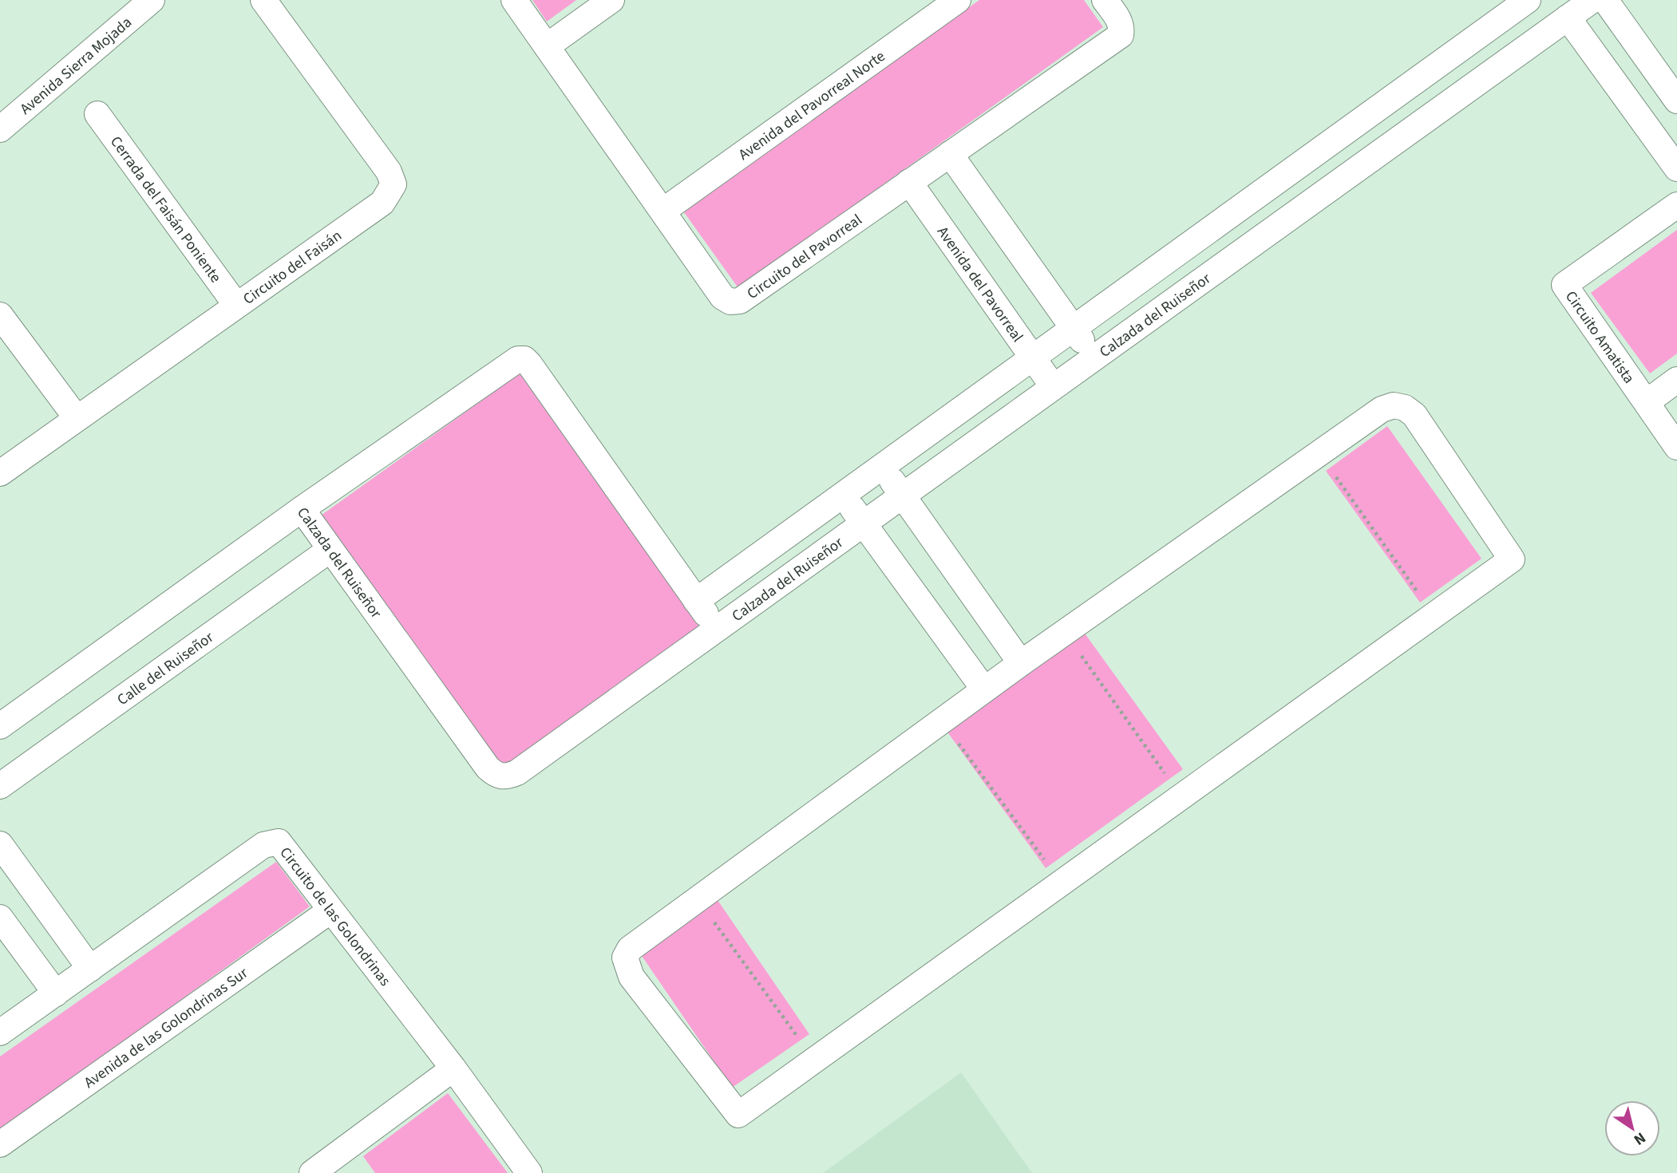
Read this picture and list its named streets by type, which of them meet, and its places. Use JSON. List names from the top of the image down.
{
  "streets": {
    "street": [
      "Avenida Sierra Mojada",
      "Avenida del Pavorreal Norte",
      "Cerrada del Faisán Poniente",
      "Circuito del Pavorreal",
      "Circuito del Faisán",
      "Avenida del Pavorreal",
      "Calzada del Ruiseñor",
      "Circuito Amatista",
      "Calle del Ruiseñor",
      "Circuito de las Golondrinas",
      "Avenida de las Golondrinas Sur"
    ]
  },
  "crossings": [
    ["Avenida del Pavorreal Norte", "Circuito del Pavorreal"],
    ["Cerrada del Faisán Poniente", "Circuito del Faisán"],
    ["Circuito del Pavorreal", "Avenida del Pavorreal"],
    ["Avenida del Pavorreal", "Calzada del Ruiseñor"],
    ["Calzada del Ruiseñor", "Calle del Ruiseñor"],
    ["Circuito de las Golondrinas", "Avenida de las Golondrinas Sur"]
  ],
  "north": "bottom right"
}
